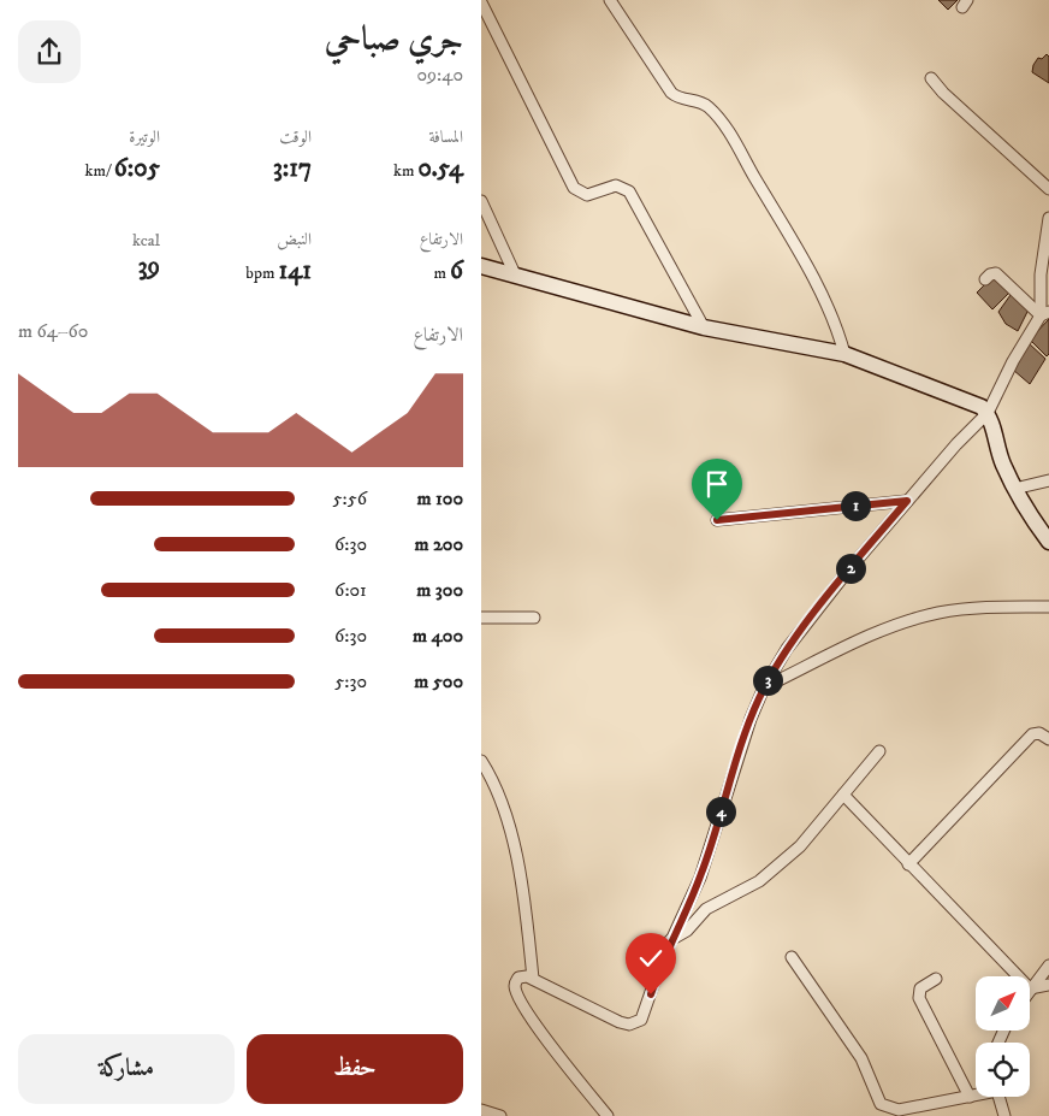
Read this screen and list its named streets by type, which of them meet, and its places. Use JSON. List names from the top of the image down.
{
  "north": "top right",
  "page": {
    "heading": ["جري صباحي", "09:40"],
    "stats": [
      ["المسافة", "0.54 km"],
      ["الوقت", "3:17"],
      ["الوتيرة", "6:05 /km"],
      ["الارتفاع", "6 m"],
      ["النبض", "141 bpm"],
      ["kcal", "39"]
    ],
    "chart": ["الارتفاع", "60–64 m"],
    "list": [
      {
        "name": "100 m",
        "note": "5:56"
      },
      {
        "name": "200 m",
        "note": "6:30"
      },
      {
        "name": "300 m",
        "note": "6:01"
      },
      {
        "name": "400 m",
        "note": "6:30"
      },
      {
        "name": "500 m",
        "note": "5:30"
      }
    ],
    "pins": [
      "1",
      "2",
      "3",
      "4"
    ],
    "buttons": ["حفظ", "مشاركة"]
  }
}
